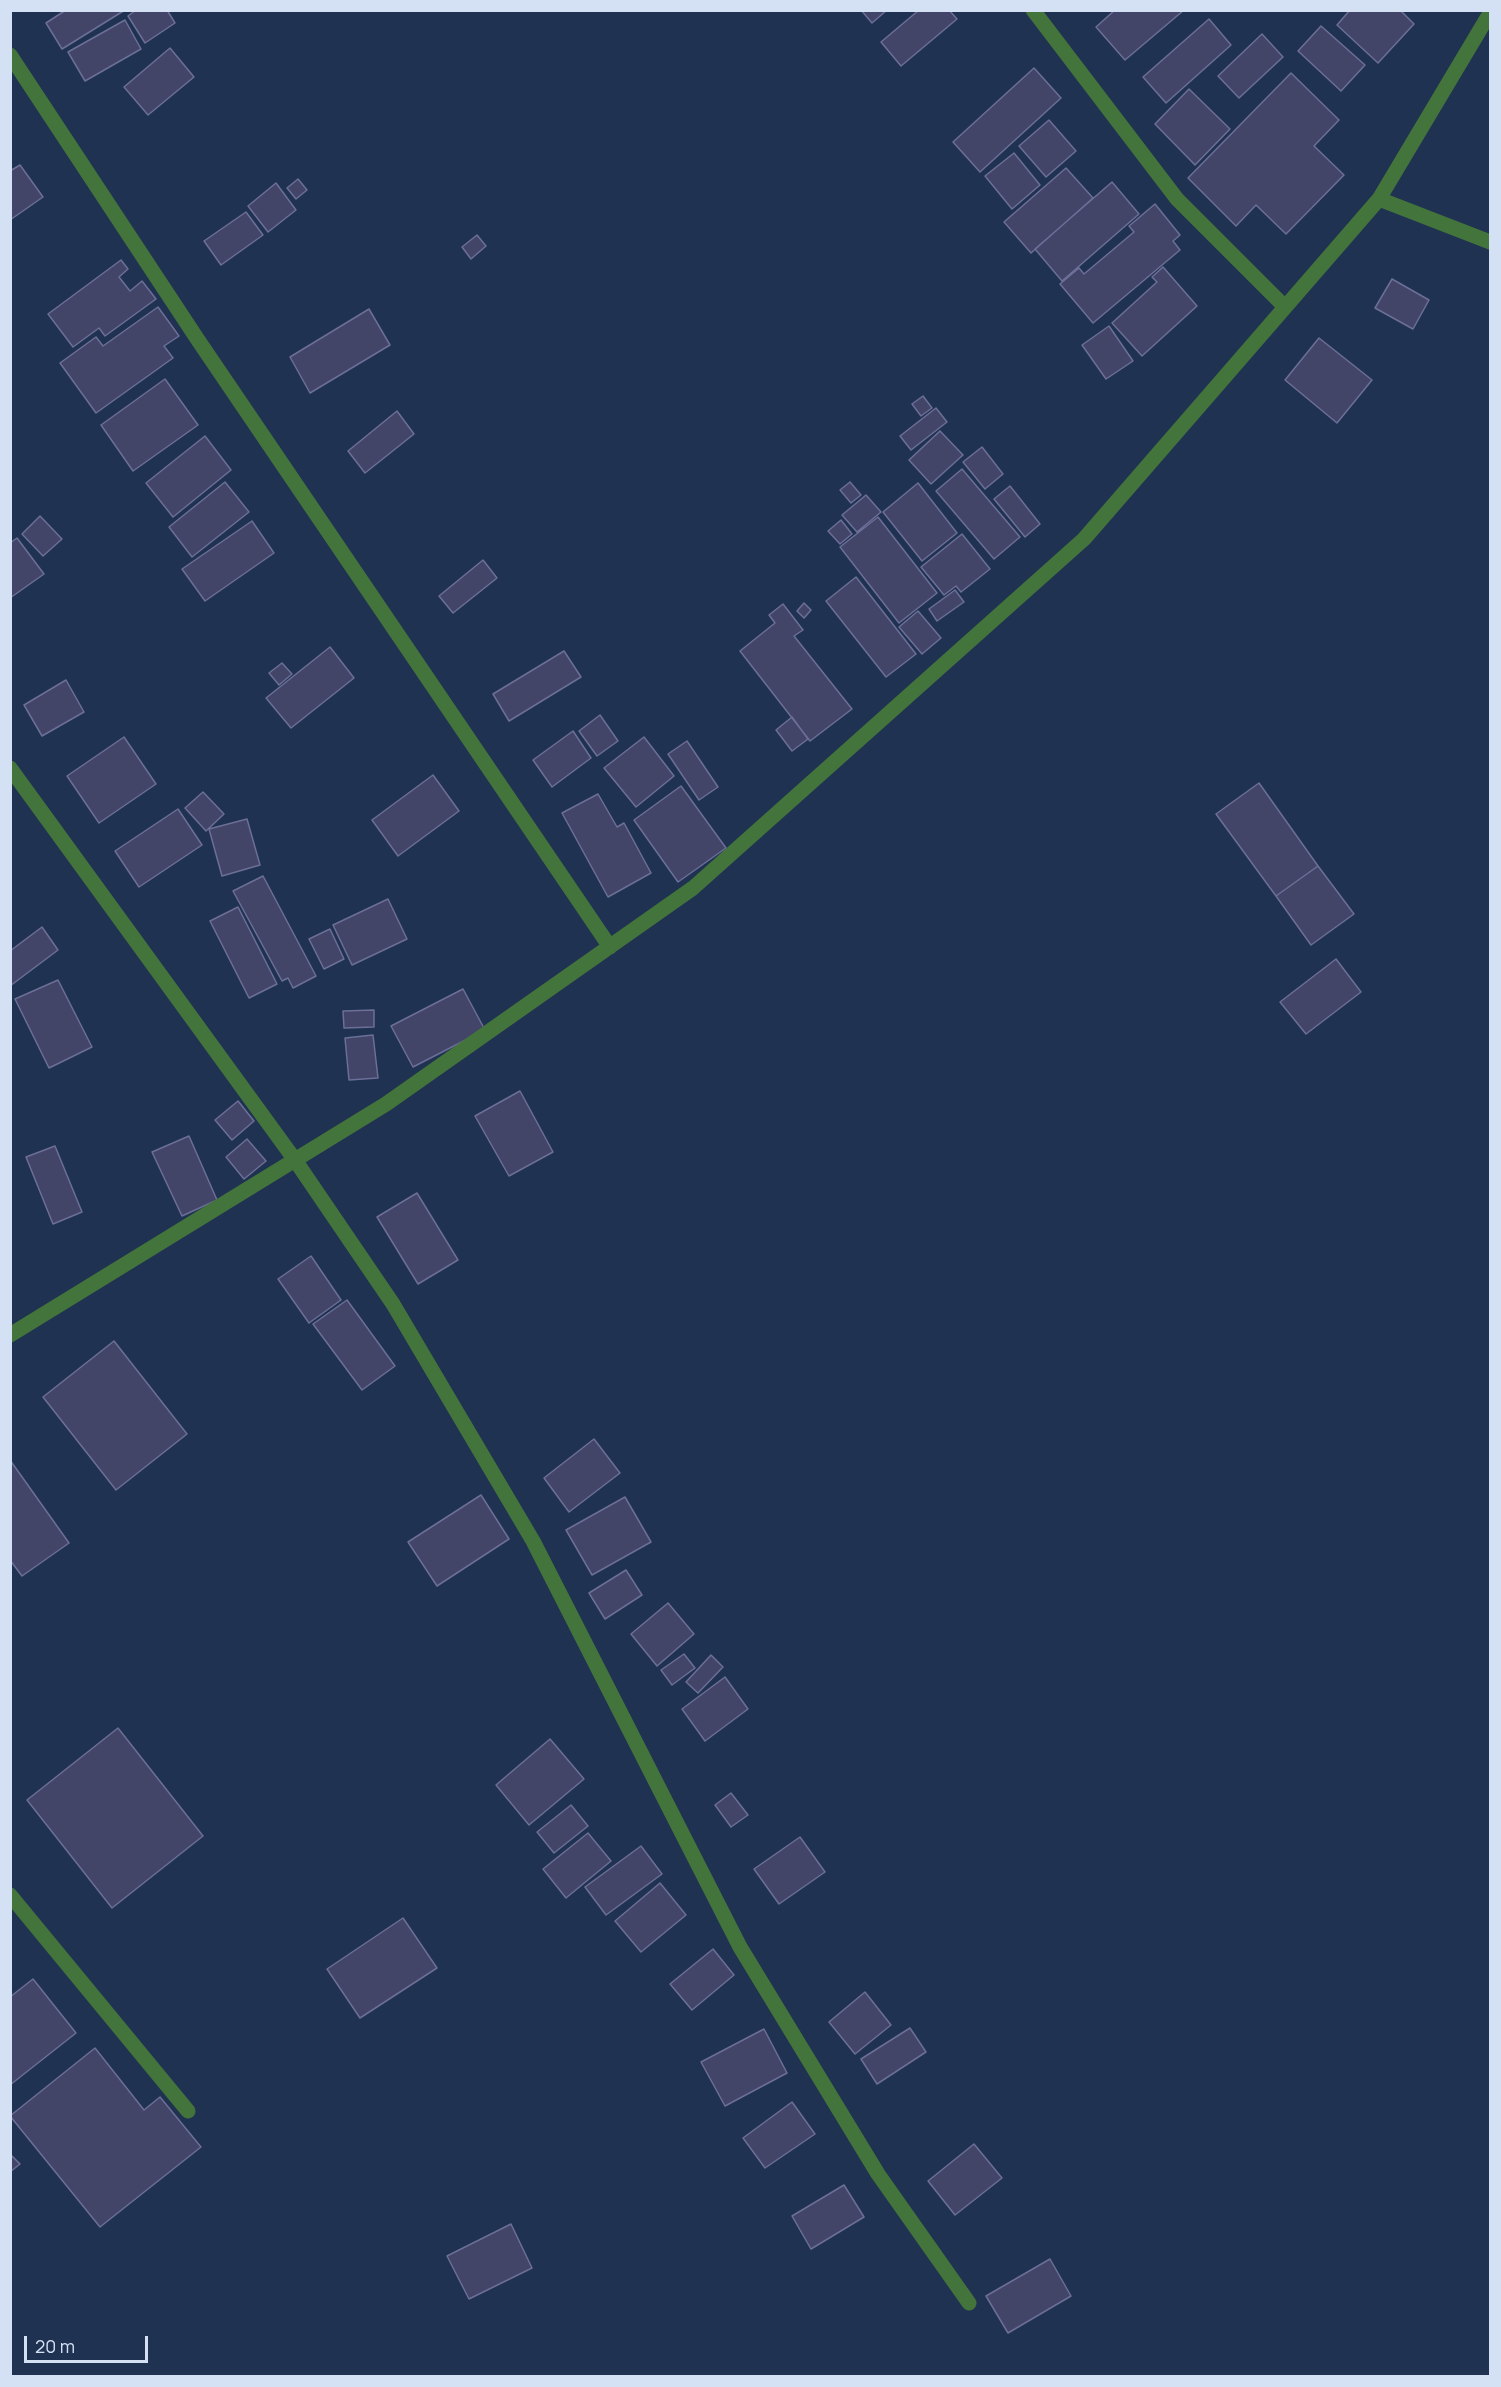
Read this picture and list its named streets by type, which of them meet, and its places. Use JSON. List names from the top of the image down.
{
  "scale_bar": "20 m"
}
